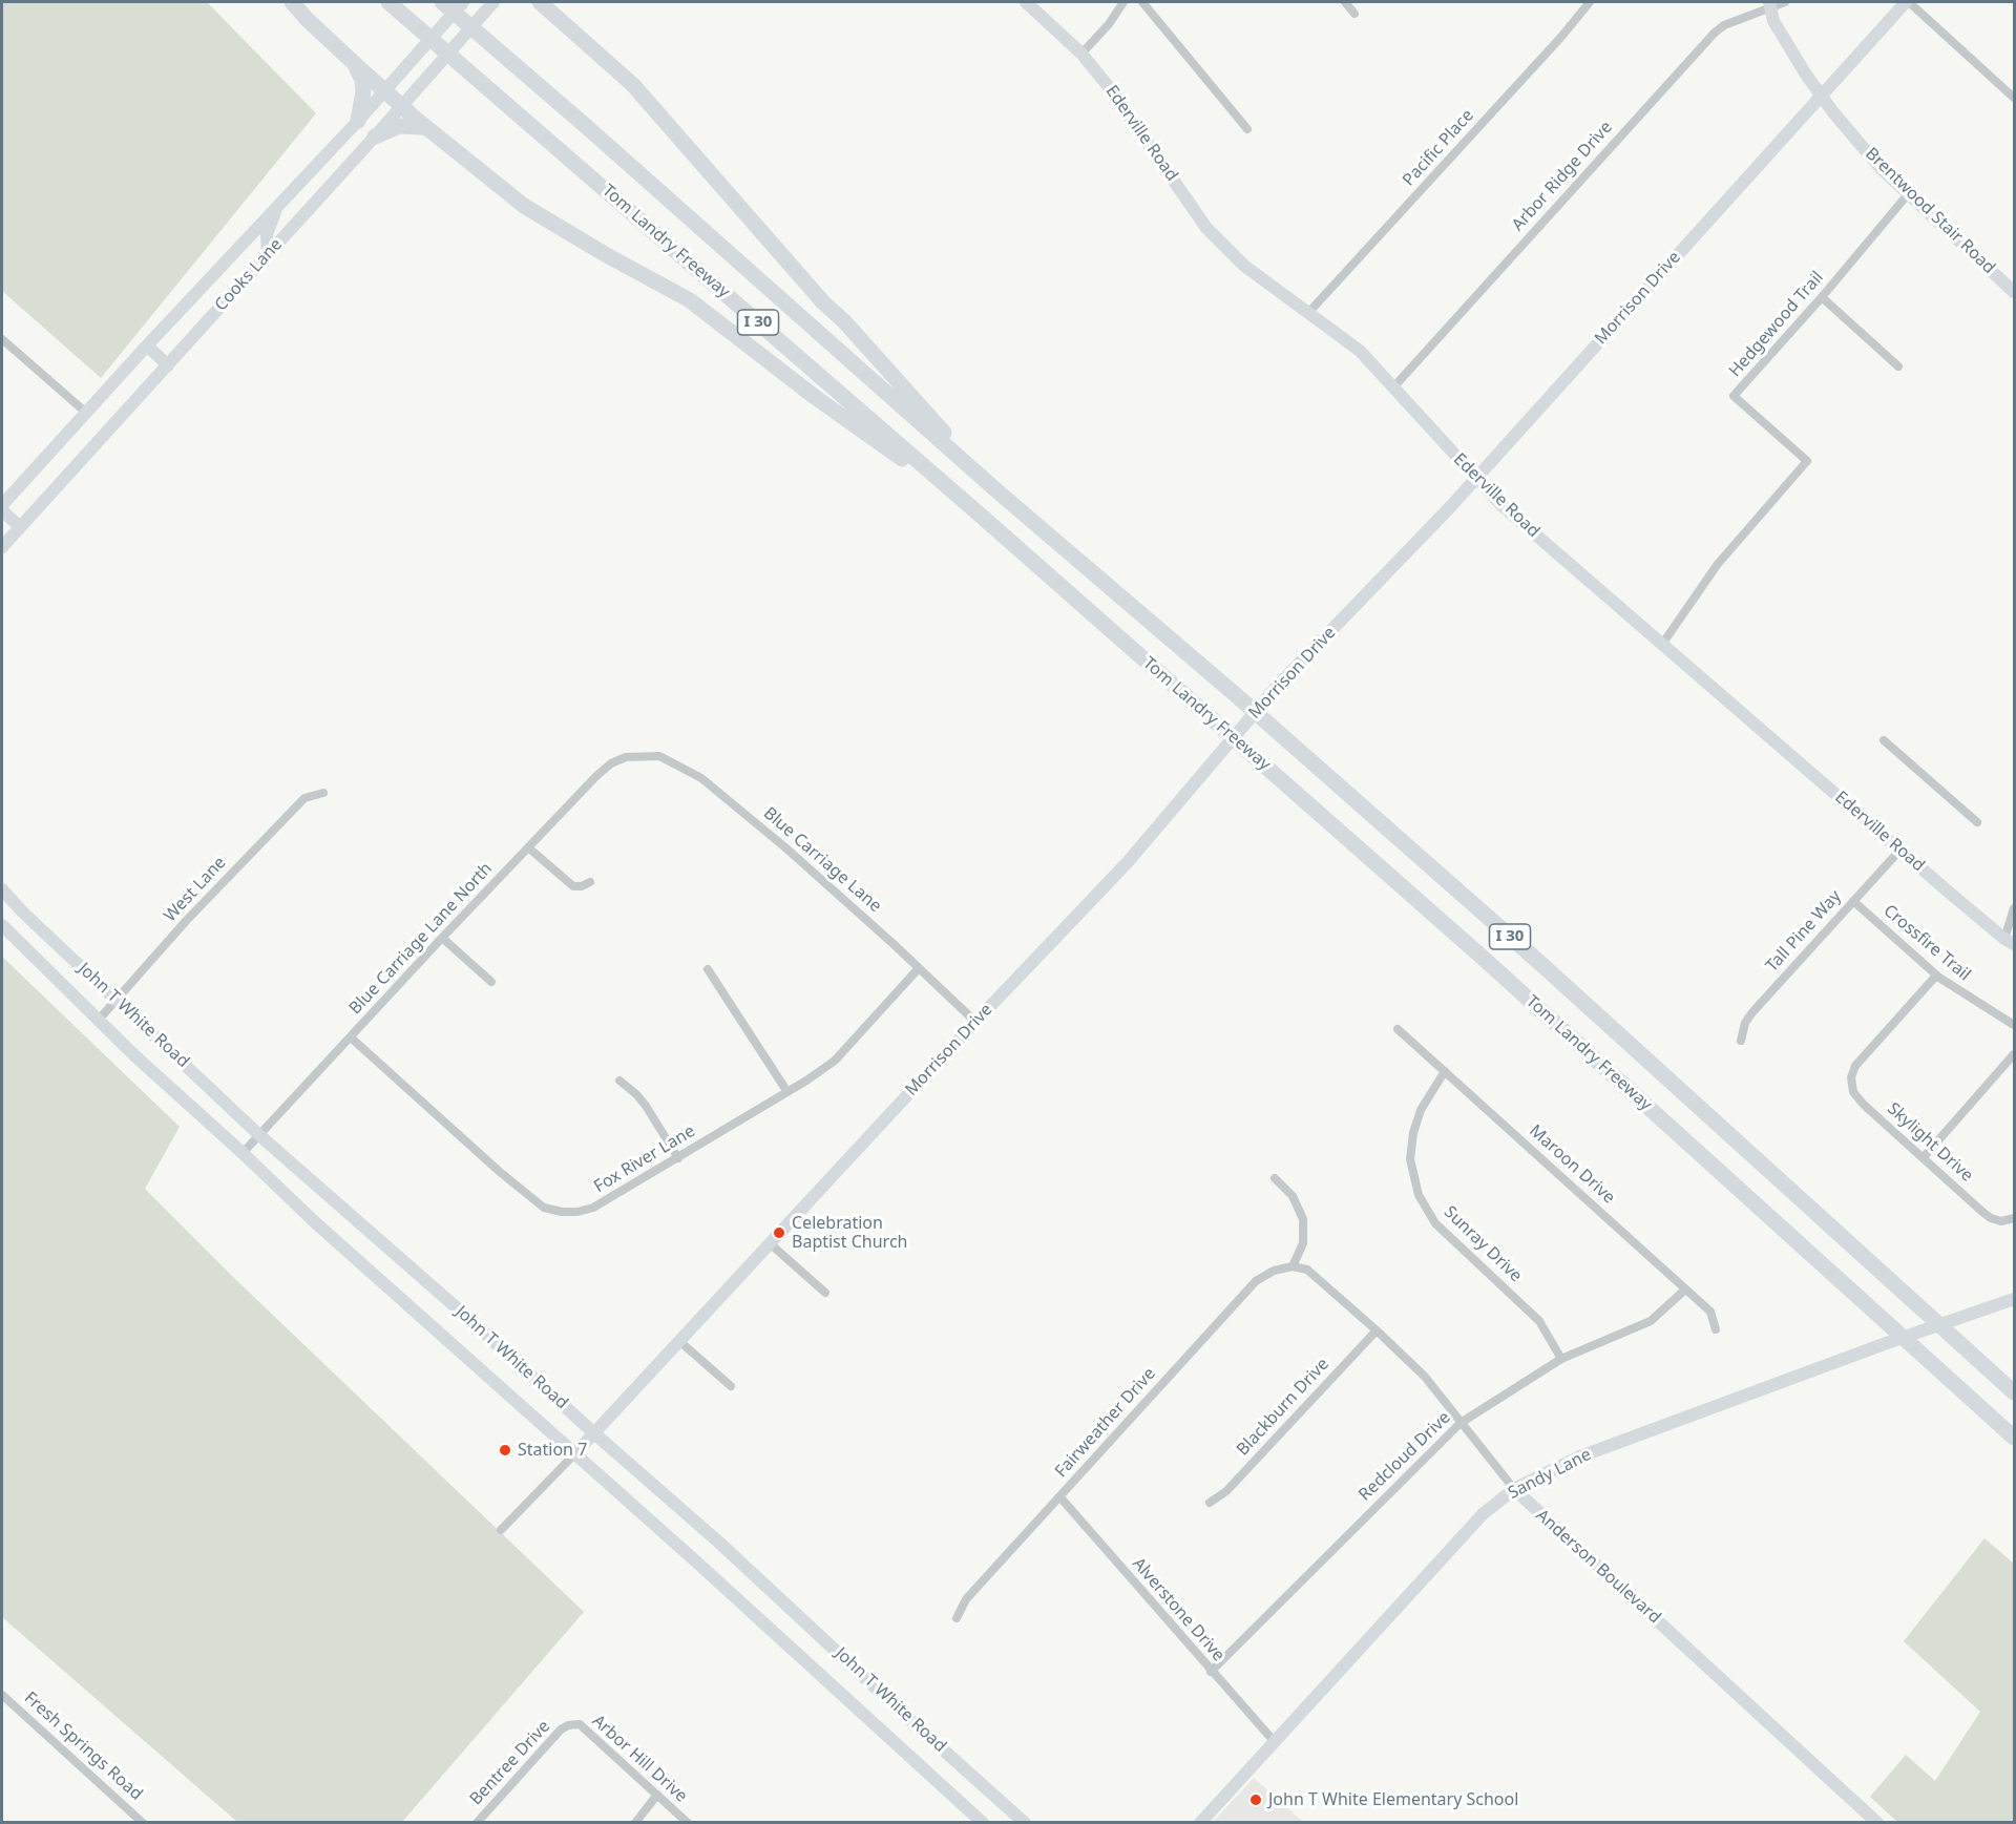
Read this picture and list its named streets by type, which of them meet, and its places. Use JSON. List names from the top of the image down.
{
  "streets": {
    "highway": ["Tom Landry Freeway", "I 30"],
    "street": [
      "Ederville Road",
      "Pacific Place",
      "Arbor Ridge Drive",
      "Brentwood Stair Road",
      "Cooks Lane",
      "Morrison Drive",
      "Hedgewood Trail",
      "Blue Carriage Lane",
      "West Lane",
      "Tall Pine Way",
      "Blue Carriage Lane North",
      "Crossfire Trail",
      "John T White Road",
      "Skylight Drive",
      "Fox River Lane",
      "Maroon Drive",
      "Sunray Drive",
      "Blackburn Drive",
      "Fairweather Drive",
      "Redcloud Drive",
      "Sandy Lane",
      "Anderson Boulevard",
      "Alverstone Drive",
      "Fresh Springs Road",
      "Arbor Hill Drive",
      "Bentree Drive"
    ]
  },
  "crossings": [
    ["Ederville Road", "Pacific Place"],
    ["Ederville Road", "Arbor Ridge Drive"],
    ["Ederville Road", "Morrison Drive"],
    ["Ederville Road", "Hedgewood Trail"],
    ["Ederville Road", "Tall Pine Way"],
    ["Arbor Ridge Drive", "Brentwood Stair Road"],
    ["Brentwood Stair Road", "Morrison Drive"],
    ["Brentwood Stair Road", "Hedgewood Trail"],
    ["Morrison Drive", "Blue Carriage Lane"],
    ["Morrison Drive", "John T White Road"],
    ["Blue Carriage Lane", "Blue Carriage Lane North"],
    ["Blue Carriage Lane", "Fox River Lane"],
    ["West Lane", "John T White Road"],
    ["Tall Pine Way", "Crossfire Trail"],
    ["Blue Carriage Lane North", "John T White Road"],
    ["Blue Carriage Lane North", "Fox River Lane"],
    ["Crossfire Trail", "Skylight Drive"],
    ["Maroon Drive", "Sunray Drive"],
    ["Maroon Drive", "Redcloud Drive"],
    ["Sunray Drive", "Redcloud Drive"],
    ["Blackburn Drive", "Anderson Boulevard"],
    ["Fairweather Drive", "Anderson Boulevard"],
    ["Fairweather Drive", "Alverstone Drive"],
    ["Redcloud Drive", "Anderson Boulevard"],
    ["Redcloud Drive", "Alverstone Drive"],
    ["Sandy Lane", "Anderson Boulevard"],
    ["Sandy Lane", "Alverstone Drive"],
    ["Arbor Hill Drive", "Bentree Drive"]
  ],
  "places": ["Celebration Baptist Church", "Station 7", "John T White Elementary School"]
}
